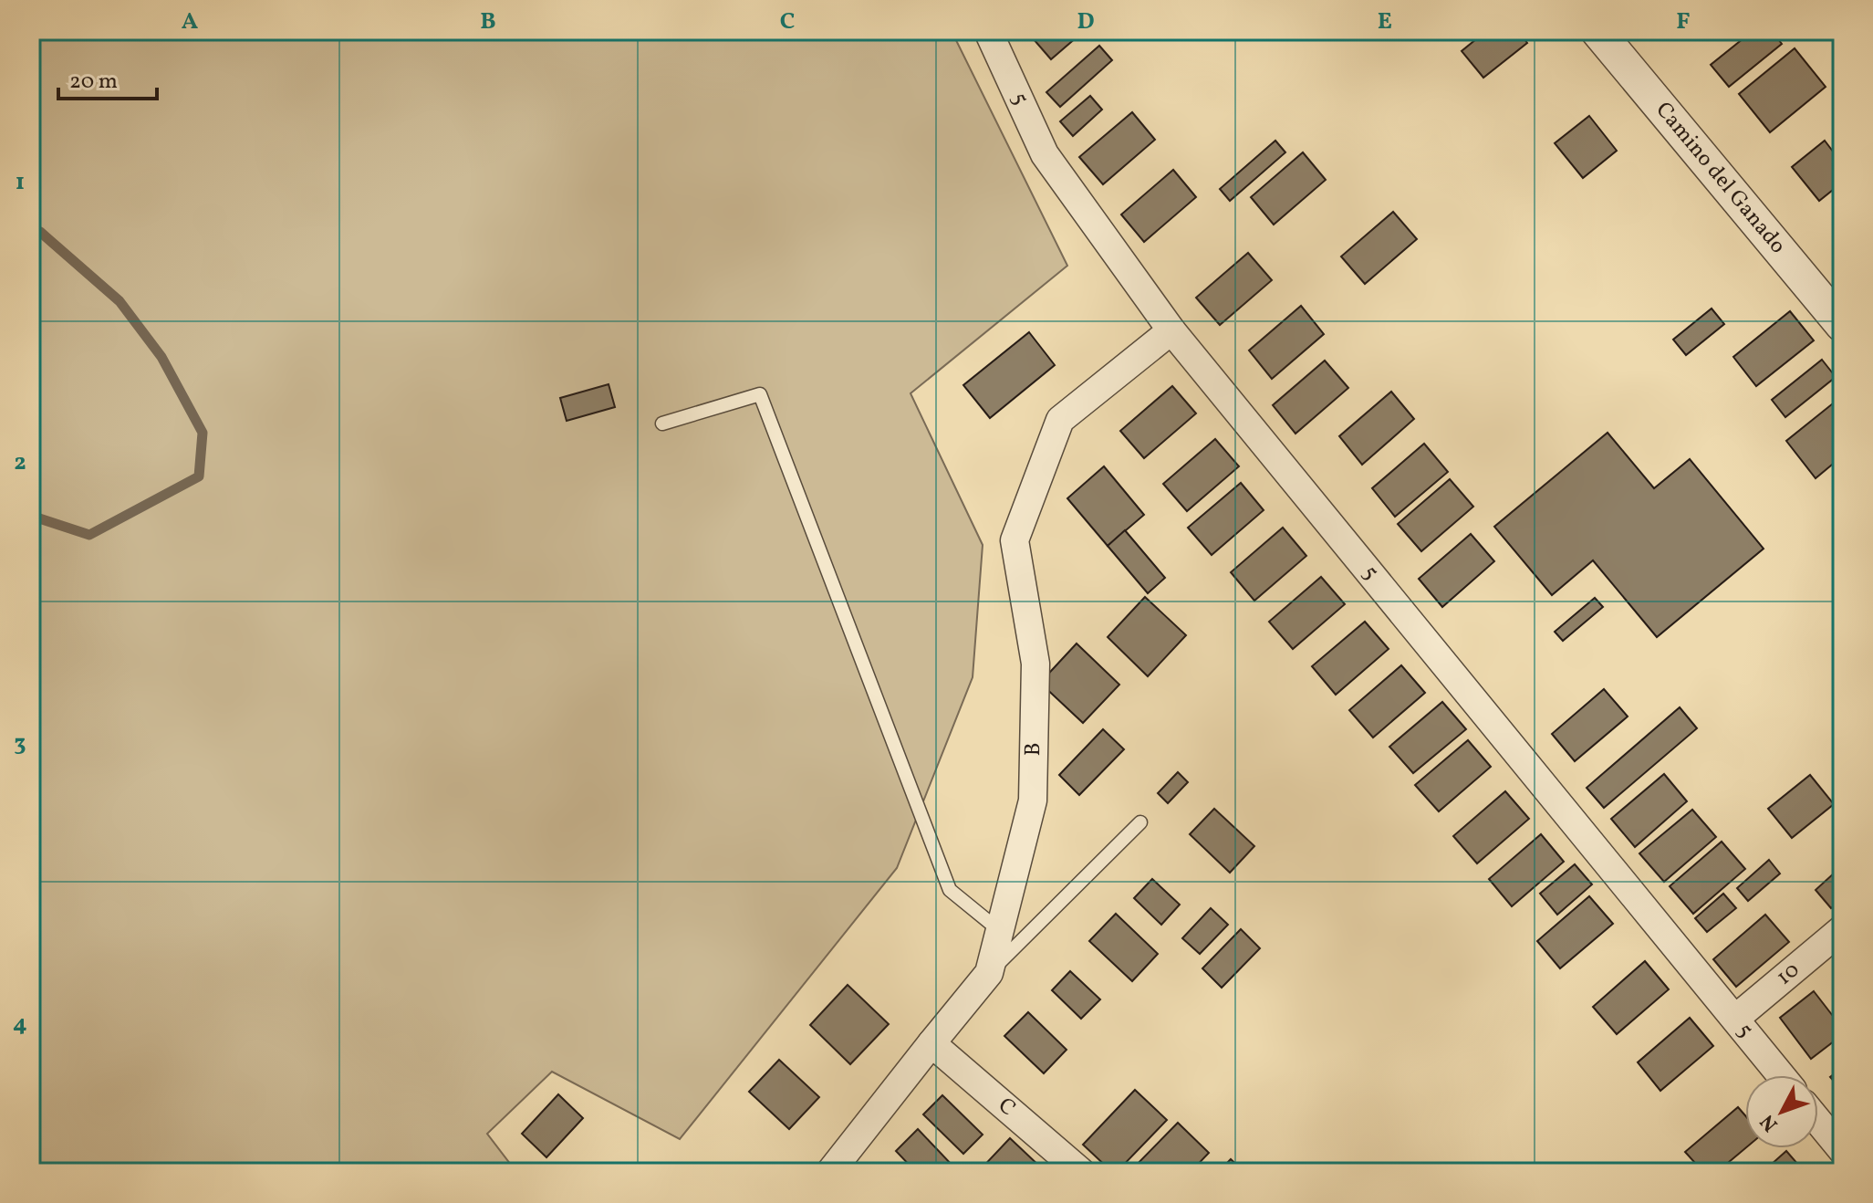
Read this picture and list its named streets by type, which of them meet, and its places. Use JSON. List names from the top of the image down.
{
  "streets": {
    "street": [
      "5",
      "Camino del Ganado",
      "B",
      "10",
      "C"
    ]
  },
  "crossings": [
    ["5", "B"],
    ["5", "10"],
    ["B", "C"]
  ],
  "scale_bar": "20 m",
  "north": "bottom left",
  "grid": {
    "columns": [
      "A",
      "B",
      "C",
      "D",
      "E",
      "F"
    ],
    "rows": [
      "1",
      "2",
      "3",
      "4"
    ]
  }
}
